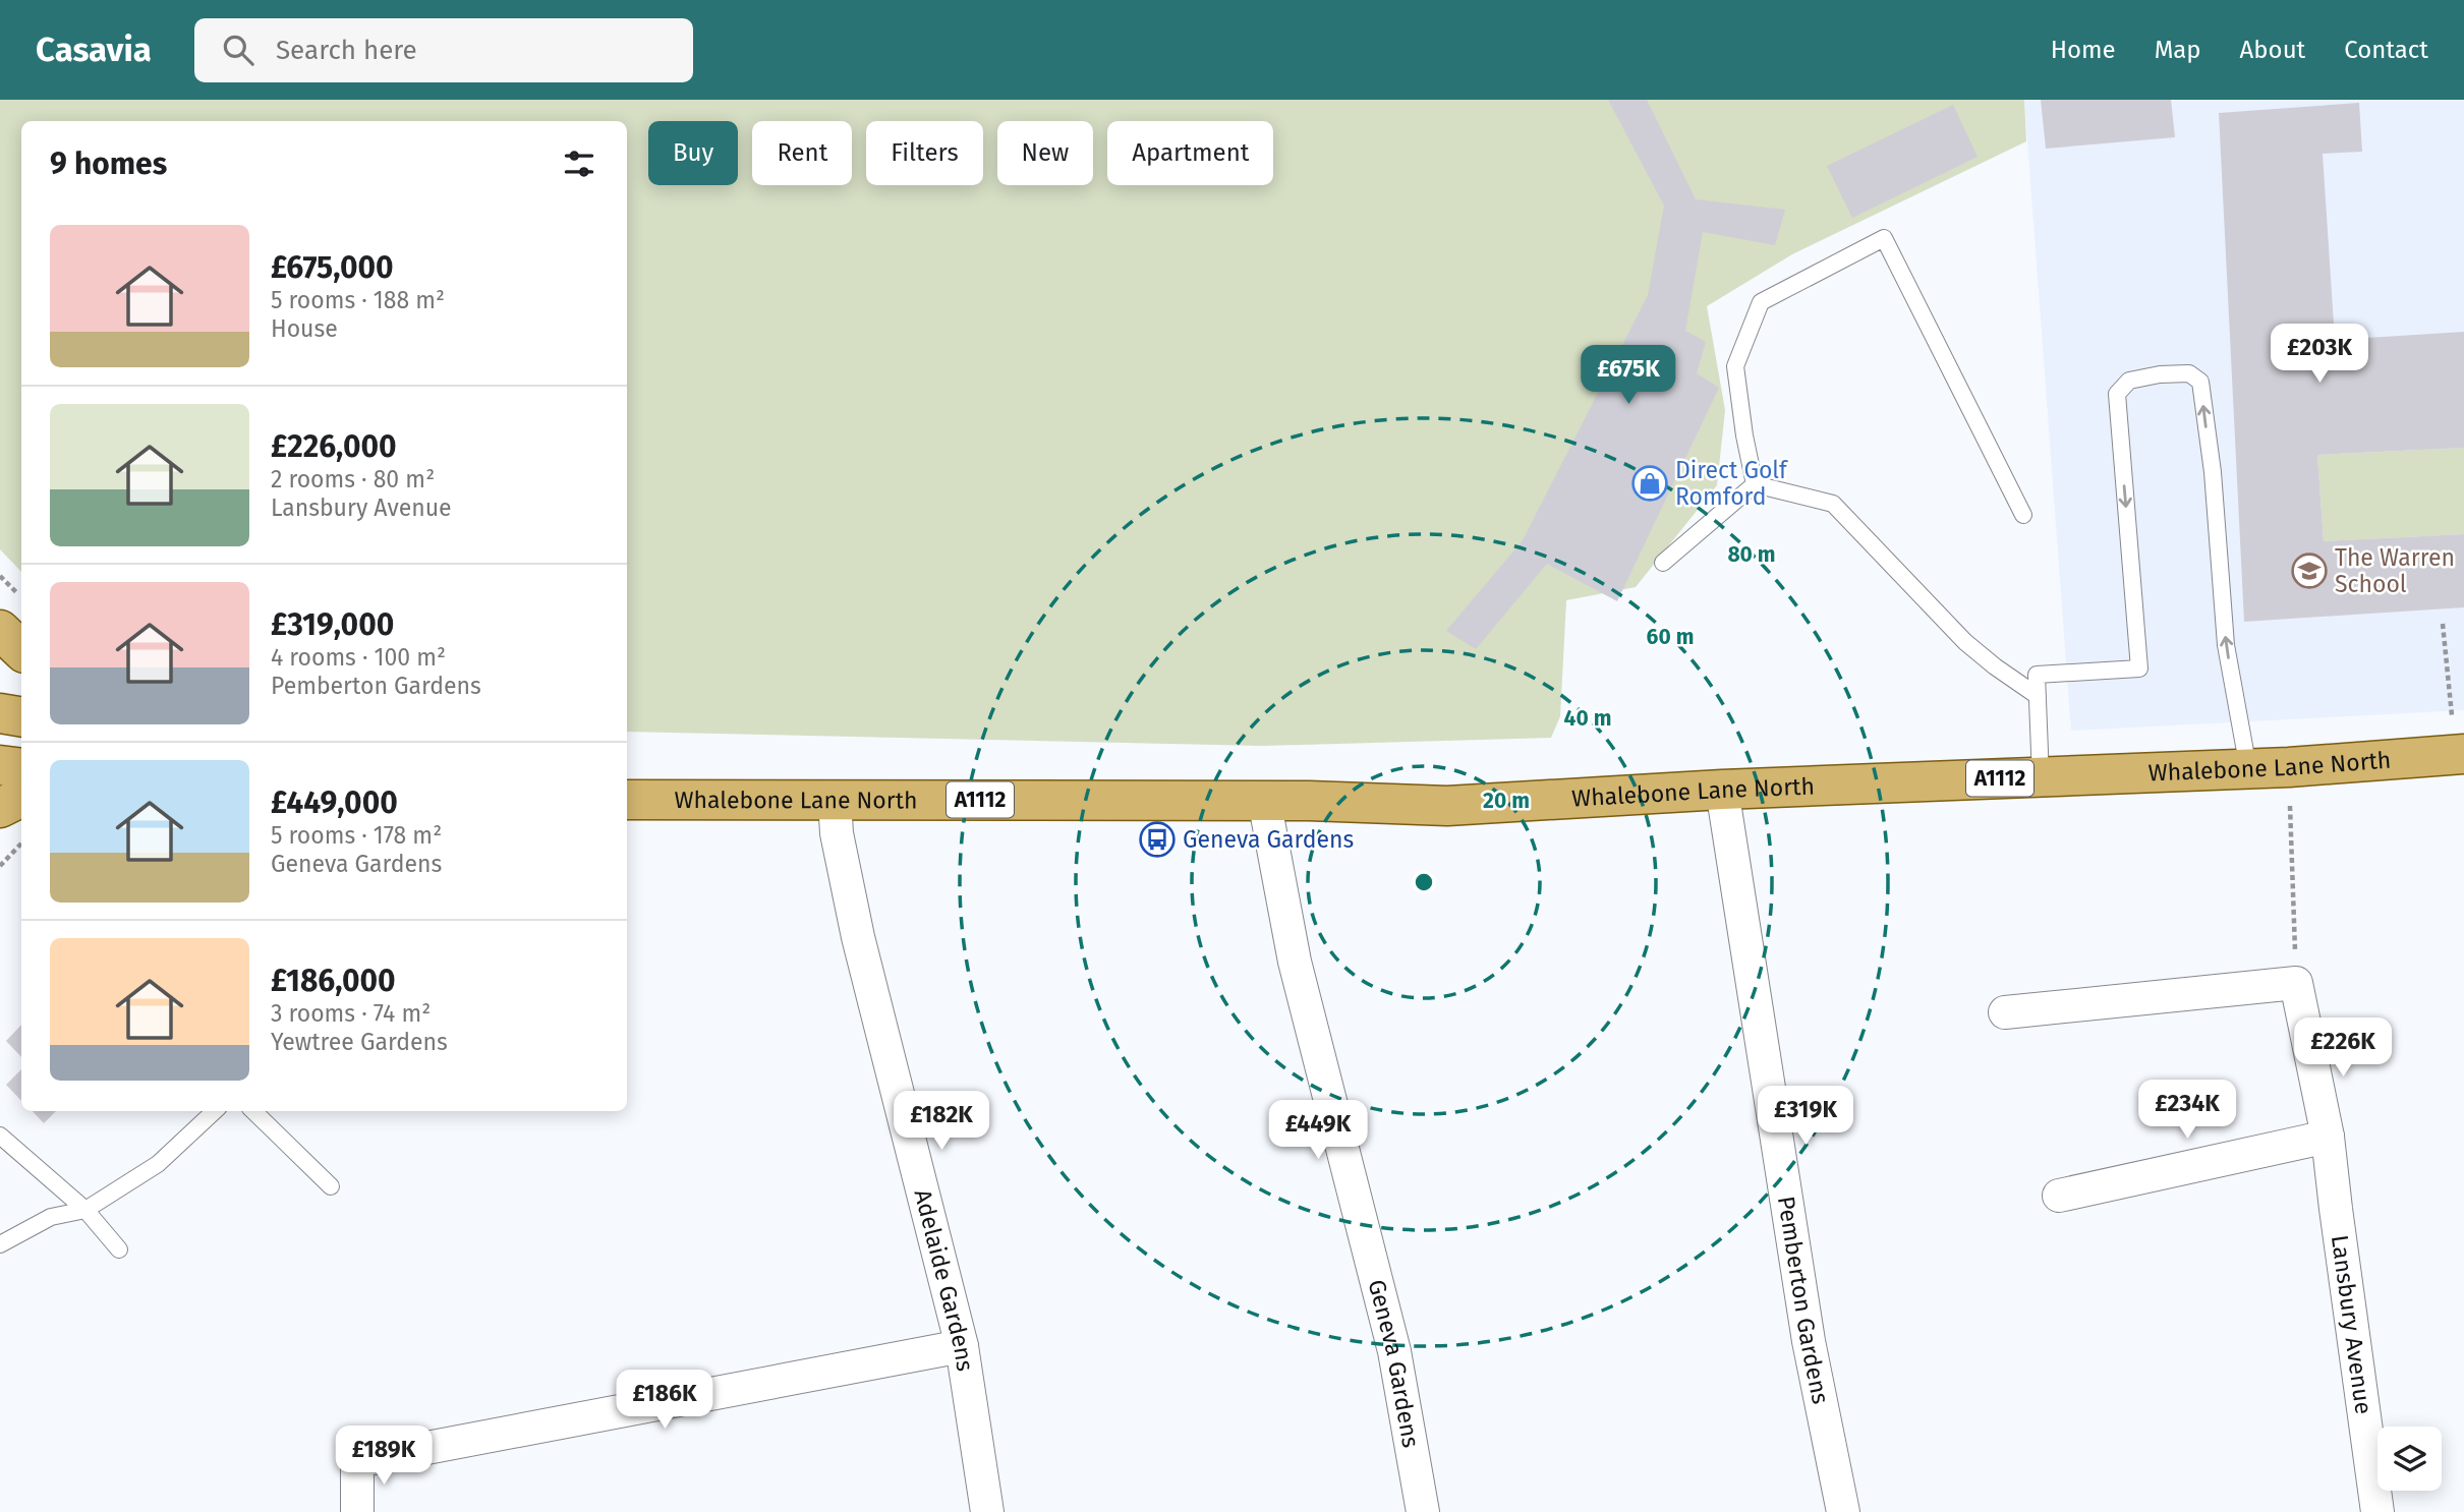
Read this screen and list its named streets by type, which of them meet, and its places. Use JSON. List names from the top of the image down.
{
  "streets": {
    "main road": ["Whalebone Lane North", "A1112"],
    "street": [
      "Adelaide Gardens",
      "Pemberton Gardens",
      "Lansbury Avenue",
      "Geneva Gardens"
    ]
  },
  "crossings": [
    ["Whalebone Lane North", "Adelaide Gardens"],
    ["Whalebone Lane North", "Pemberton Gardens"],
    ["Whalebone Lane North", "Geneva Gardens"]
  ],
  "places": {
    "shop": ["Direct Golf Romford"],
    "school or university": ["The Warren School"],
    "bus stop": ["Geneva Gardens"]
  },
  "page": {
    "header": "Casavia",
    "search": "Search here",
    "nav": [
      "Home",
      "Map",
      "About",
      "Contact"
    ],
    "chip": [
      "Buy",
      "Rent",
      "Filters",
      "New",
      "Apartment"
    ],
    "heading": "9 homes",
    "list": [
      {
        "name": "£675,000",
        "note": "5 rooms · 188 m² · House"
      },
      {
        "name": "£226,000",
        "note": "2 rooms · 80 m² · Lansbury Avenue"
      },
      {
        "name": "£319,000",
        "note": "4 rooms · 100 m² · Pemberton Gardens"
      },
      {
        "name": "£449,000",
        "note": "5 rooms · 178 m² · Geneva Gardens"
      },
      {
        "name": "£186,000",
        "note": "3 rooms · 74 m² · Yewtree Gardens"
      }
    ],
    "price": [
      "£203K",
      "£675K",
      "£226K",
      "£234K",
      "£319K",
      "£182K",
      "£449K",
      "£186K",
      "£189K"
    ]
  },
  "rings": [
    "80 m",
    "60 m",
    "40 m",
    "20 m"
  ]
}
